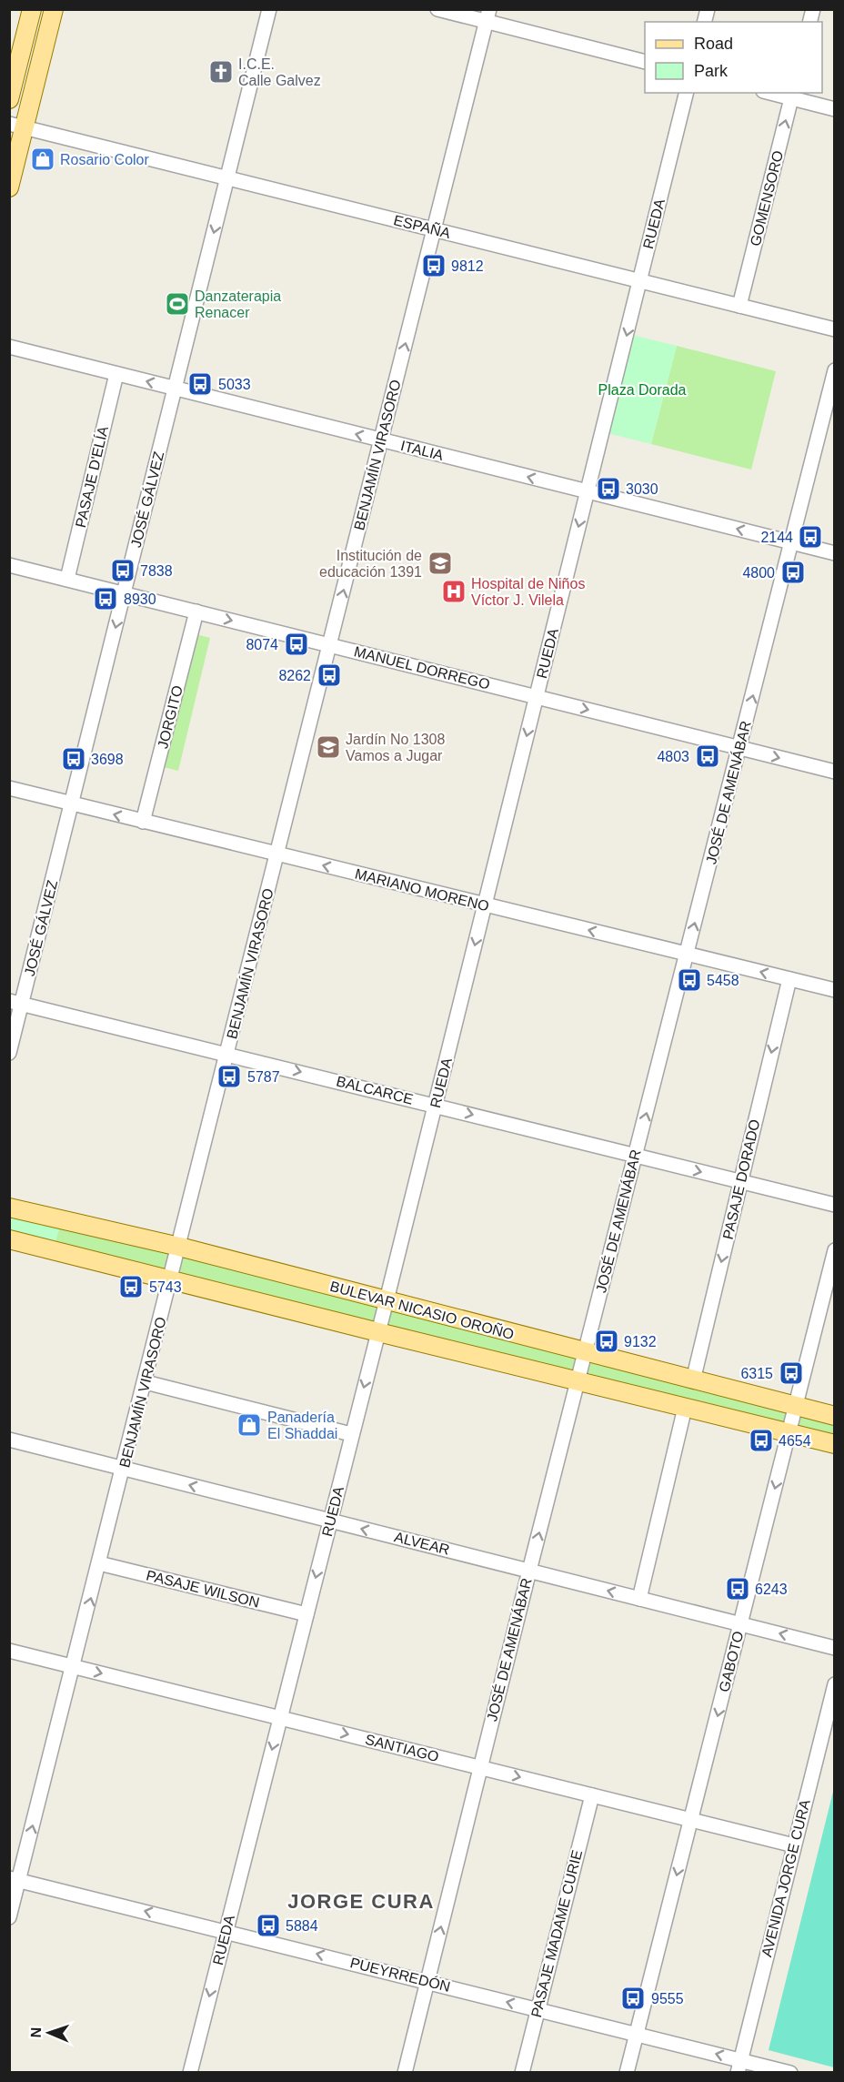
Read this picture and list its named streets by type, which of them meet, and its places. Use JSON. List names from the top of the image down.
{
  "streets": {
    "main road": ["BULEVAR NICASIO OROÑO"],
    "street": [
      "GOMENSORO",
      "RUEDA",
      "ESPAÑA",
      "ITALIA",
      "BENJAMÍN VIRASORO",
      "PASAJE D'ELÍA",
      "JOSÉ GÁLVEZ",
      "MANUEL DORREGO",
      "JORGITO",
      "JOSÉ DE AMENÁBAR",
      "MARIANO MORENO",
      "BALCARCE",
      "PASAJE DORADO",
      "ALVEAR",
      "PASAJE WILSON",
      "GABOTO",
      "SANTIAGO",
      "AVENIDA JORGE CURA",
      "PASAJE MADAME CURIE",
      "PUEYRREDÓN"
    ]
  },
  "crossings": [
    ["GOMENSORO", "ESPAÑA"],
    ["RUEDA", "ESPAÑA"],
    ["RUEDA", "ITALIA"],
    ["RUEDA", "MANUEL DORREGO"],
    ["RUEDA", "MARIANO MORENO"],
    ["RUEDA", "BALCARCE"],
    ["RUEDA", "BULEVAR NICASIO OROÑO"],
    ["RUEDA", "ALVEAR"],
    ["RUEDA", "PASAJE WILSON"],
    ["RUEDA", "SANTIAGO"],
    ["RUEDA", "PUEYRREDÓN"],
    ["ESPAÑA", "BENJAMÍN VIRASORO"],
    ["ESPAÑA", "JOSÉ GÁLVEZ"],
    ["ITALIA", "BENJAMÍN VIRASORO"],
    ["ITALIA", "PASAJE D'ELÍA"],
    ["ITALIA", "JOSÉ GÁLVEZ"],
    ["ITALIA", "JOSÉ DE AMENÁBAR"],
    ["BENJAMÍN VIRASORO", "MANUEL DORREGO"],
    ["BENJAMÍN VIRASORO", "MARIANO MORENO"],
    ["BENJAMÍN VIRASORO", "BALCARCE"],
    ["BENJAMÍN VIRASORO", "BULEVAR NICASIO OROÑO"],
    ["BENJAMÍN VIRASORO", "ALVEAR"],
    ["BENJAMÍN VIRASORO", "PASAJE WILSON"],
    ["BENJAMÍN VIRASORO", "SANTIAGO"],
    ["BENJAMÍN VIRASORO", "PUEYRREDÓN"],
    ["PASAJE D'ELÍA", "MANUEL DORREGO"],
    ["JOSÉ GÁLVEZ", "MANUEL DORREGO"],
    ["JOSÉ GÁLVEZ", "MARIANO MORENO"],
    ["JOSÉ GÁLVEZ", "BALCARCE"],
    ["MANUEL DORREGO", "JORGITO"],
    ["MANUEL DORREGO", "JOSÉ DE AMENÁBAR"],
    ["JORGITO", "MARIANO MORENO"],
    ["JOSÉ DE AMENÁBAR", "MARIANO MORENO"],
    ["JOSÉ DE AMENÁBAR", "BALCARCE"],
    ["JOSÉ DE AMENÁBAR", "BULEVAR NICASIO OROÑO"],
    ["JOSÉ DE AMENÁBAR", "ALVEAR"],
    ["JOSÉ DE AMENÁBAR", "SANTIAGO"],
    ["JOSÉ DE AMENÁBAR", "PUEYRREDÓN"],
    ["MARIANO MORENO", "PASAJE DORADO"],
    ["BALCARCE", "PASAJE DORADO"],
    ["PASAJE DORADO", "BULEVAR NICASIO OROÑO"],
    ["BULEVAR NICASIO OROÑO", "GABOTO"],
    ["ALVEAR", "GABOTO"],
    ["GABOTO", "SANTIAGO"],
    ["GABOTO", "PUEYRREDÓN"],
    ["SANTIAGO", "AVENIDA JORGE CURA"],
    ["SANTIAGO", "PASAJE MADAME CURIE"],
    ["AVENIDA JORGE CURA", "PUEYRREDÓN"],
    ["PASAJE MADAME CURIE", "PUEYRREDÓN"]
  ],
  "one_way": [
    "GOMENSORO",
    "RUEDA",
    "ITALIA",
    "BENJAMÍN VIRASORO",
    "JOSÉ GÁLVEZ",
    "MANUEL DORREGO",
    "JOSÉ DE AMENÁBAR",
    "MARIANO MORENO",
    "BALCARCE",
    "PASAJE DORADO",
    "SANTIAGO",
    "PUEYRREDÓN"
  ],
  "districts": ["JORGE CURA"],
  "parks": ["Plaza Dorada"],
  "places": {
    "church": ["I.C.E. Calle Galvez"],
    "shop": ["Rosario Color", "Panadería El Shaddai"],
    "bus stop": [
      "9812",
      "5033",
      "3030",
      "2144",
      "7838",
      "4800",
      "8930",
      "8074",
      "8262",
      "4803",
      "3698",
      "5458",
      "5787",
      "5743",
      "9132",
      "6315",
      "4654",
      "6243",
      "5884",
      "9555"
    ],
    "sports": ["Danzaterapia Renacer"],
    "school or university": ["Institución de educación 1391", "Jardín No 1308 Vamos a Jugar"],
    "hospital": ["Hospital de Niños Víctor J. Vilela"]
  },
  "legend": ["Road", "Park"],
  "north": "left"
}
